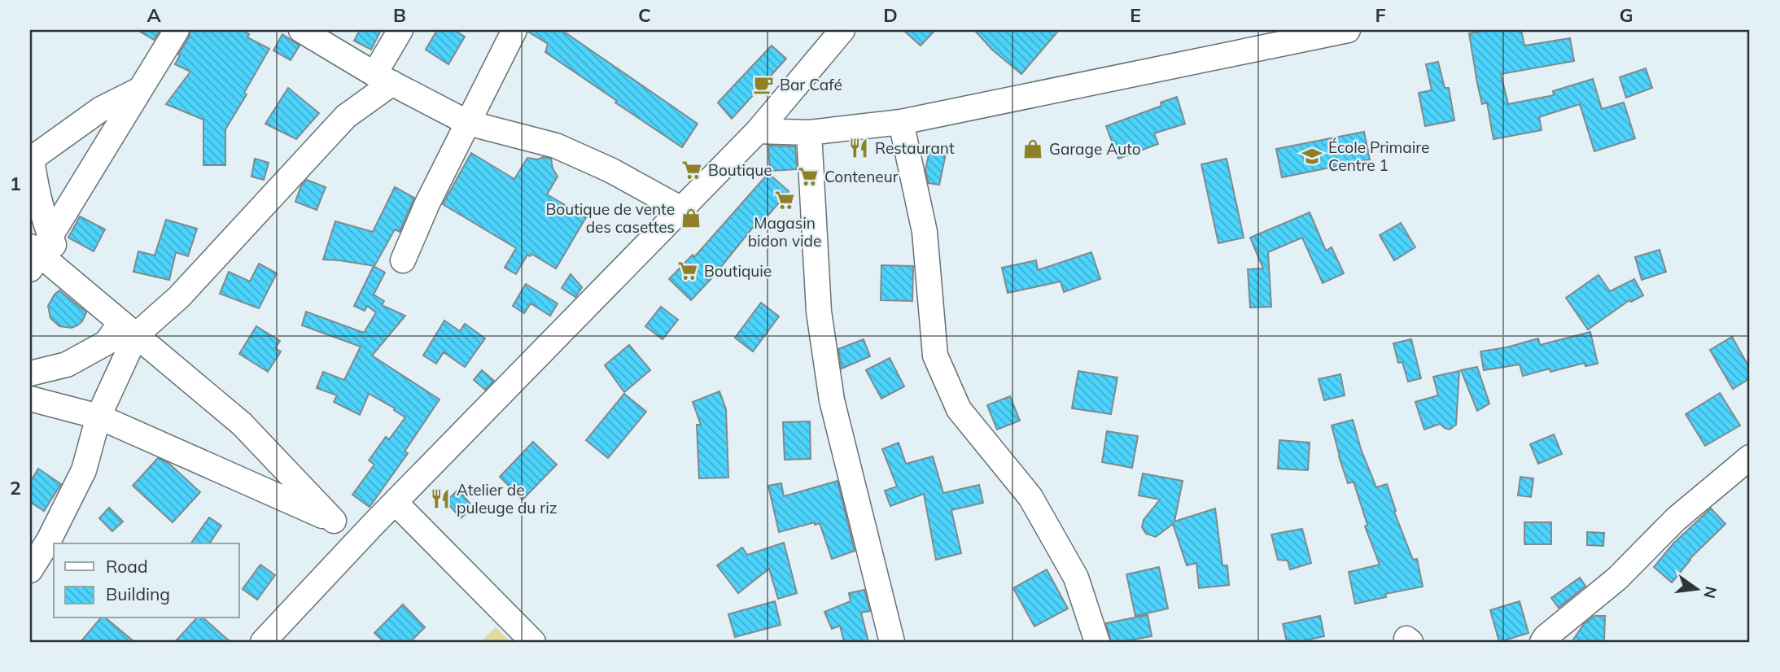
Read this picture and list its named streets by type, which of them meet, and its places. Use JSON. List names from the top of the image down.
{
  "places": {
    "cafe": ["Bar Café"],
    "restaurant": ["Restaurant", "Atelier de puleuge du riz"],
    "shop": ["Garage Auto", "Boutique de vente des casettes"],
    "school or university": ["École Primaire Centre 1"],
    "supermarket": [
      "Boutique",
      "Conteneur",
      "Magasin bidon vide",
      "Boutiquie"
    ]
  },
  "legend": ["Road", "Building"],
  "north": "right",
  "grid": {
    "columns": [
      "A",
      "B",
      "C",
      "D",
      "E",
      "F",
      "G"
    ],
    "rows": ["1", "2"]
  }
}
